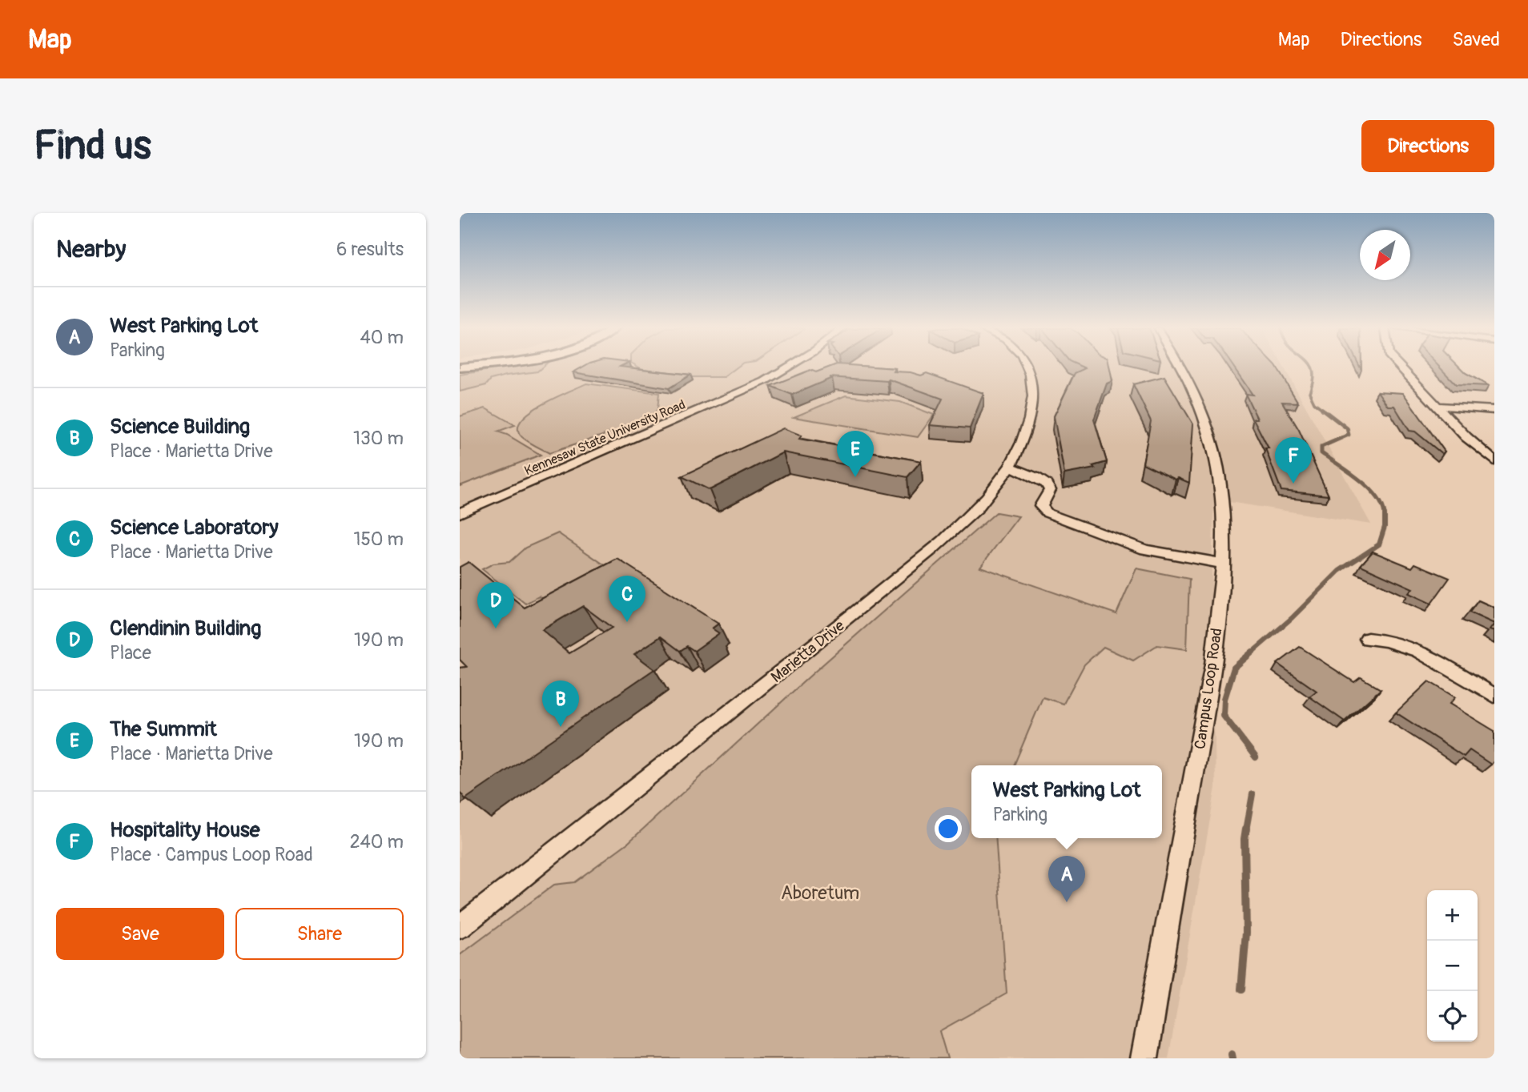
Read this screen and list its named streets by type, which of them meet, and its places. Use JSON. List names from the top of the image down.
{
  "streets": {
    "street": ["Kennesaw State University Road", "Marietta Drive", "Campus Loop Road"]
  },
  "parks": ["Aboretum"],
  "north": "bottom left",
  "page": {
    "header": "Map",
    "nav": ["Map", "Directions", "Saved"],
    "buttons": [
      "Directions",
      ["Save", "Share"]
    ],
    "title": "Find us",
    "heading": ["Nearby", "6 results"],
    "list": [
      {
        "mark": "A",
        "name": "West Parking Lot",
        "note": "Parking",
        "value": "40 m"
      },
      {
        "mark": "B",
        "name": "Science Building",
        "note": "Place · Marietta Drive",
        "value": "130 m"
      },
      {
        "mark": "C",
        "name": "Science Laboratory",
        "note": "Place · Marietta Drive",
        "value": "150 m"
      },
      {
        "mark": "D",
        "name": "Clendinin Building",
        "note": "Place",
        "value": "190 m"
      },
      {
        "mark": "E",
        "name": "The Summit",
        "note": "Place · Marietta Drive",
        "value": "190 m"
      },
      {
        "mark": "F",
        "name": "Hospitality House",
        "note": "Place · Campus Loop Road",
        "value": "240 m"
      }
    ],
    "pins": [
      "E",
      "F",
      "C",
      "D",
      "B",
      "A"
    ],
    "popup": ["West Parking Lot", "Parking"],
    "map_buttons": ["+", "−"]
  }
}
